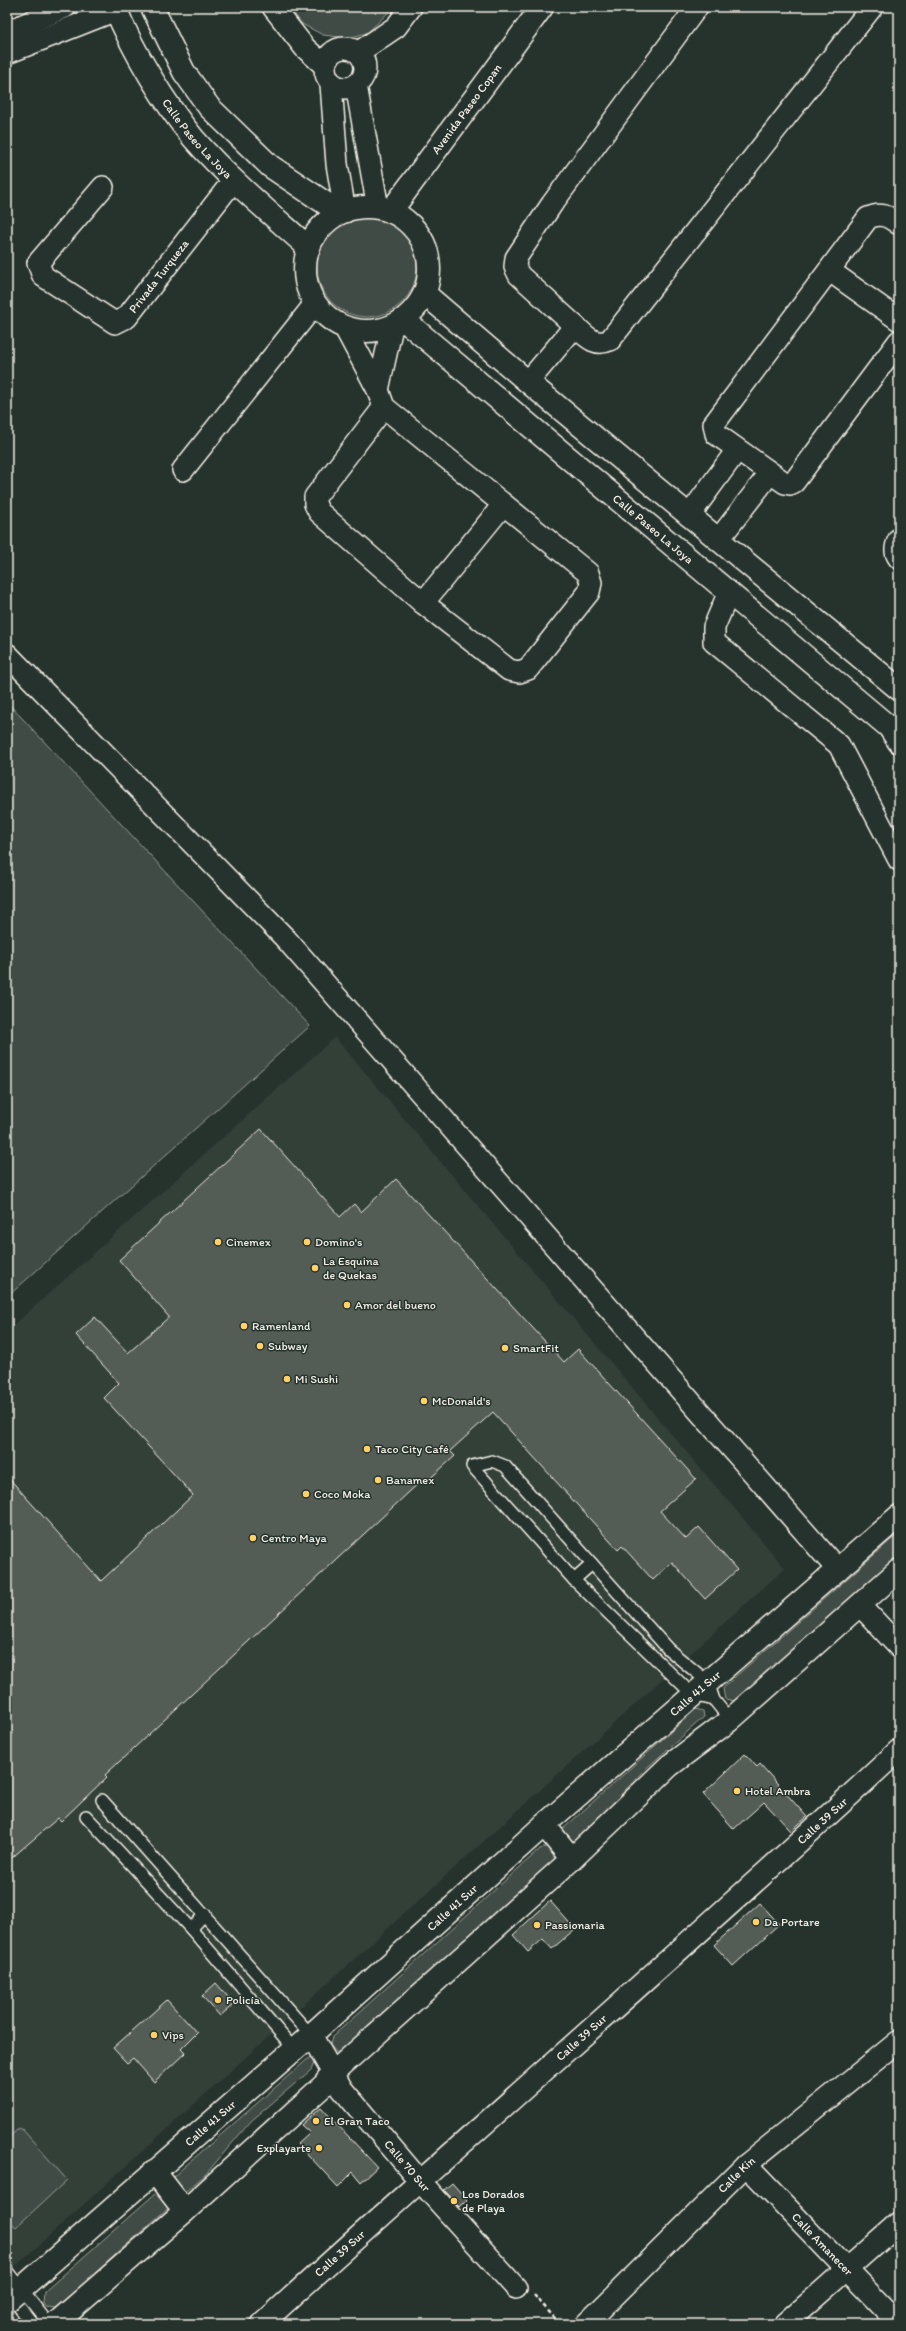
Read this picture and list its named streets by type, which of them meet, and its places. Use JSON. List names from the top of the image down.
{
  "streets": {
    "main road": ["Avenida Paseo Copan", "Calle Paseo La Joya", "Calle 41 Sur"],
    "street": [
      "Privada Turqueza",
      "Calle 39 Sur",
      "Calle 70 Sur",
      "Calle Kin",
      "Calle Amanecer"
    ]
  },
  "crossings": [
    ["Avenida Paseo Copan", "Calle Paseo La Joya"],
    ["Calle Paseo La Joya", "Privada Turqueza"],
    ["Calle 41 Sur", "Calle 70 Sur"],
    ["Calle 39 Sur", "Calle 70 Sur"],
    ["Calle Kin", "Calle Amanecer"]
  ],
  "places": [
    "Cinemex",
    "Domino's",
    "La Esquina de Quekas",
    "Amor del bueno",
    "Ramenland",
    "Subway",
    "SmartFit",
    "Mi Sushi",
    "McDonald's",
    "Taco City Café",
    "Banamex",
    "Coco Moka",
    "Centro Maya",
    "Hotel Ambra",
    "Da Portare",
    "Passionaria",
    "Policía",
    "Vips",
    "El Gran Taco",
    "Explayarte",
    "Los Dorados de Playa"
  ]
}
